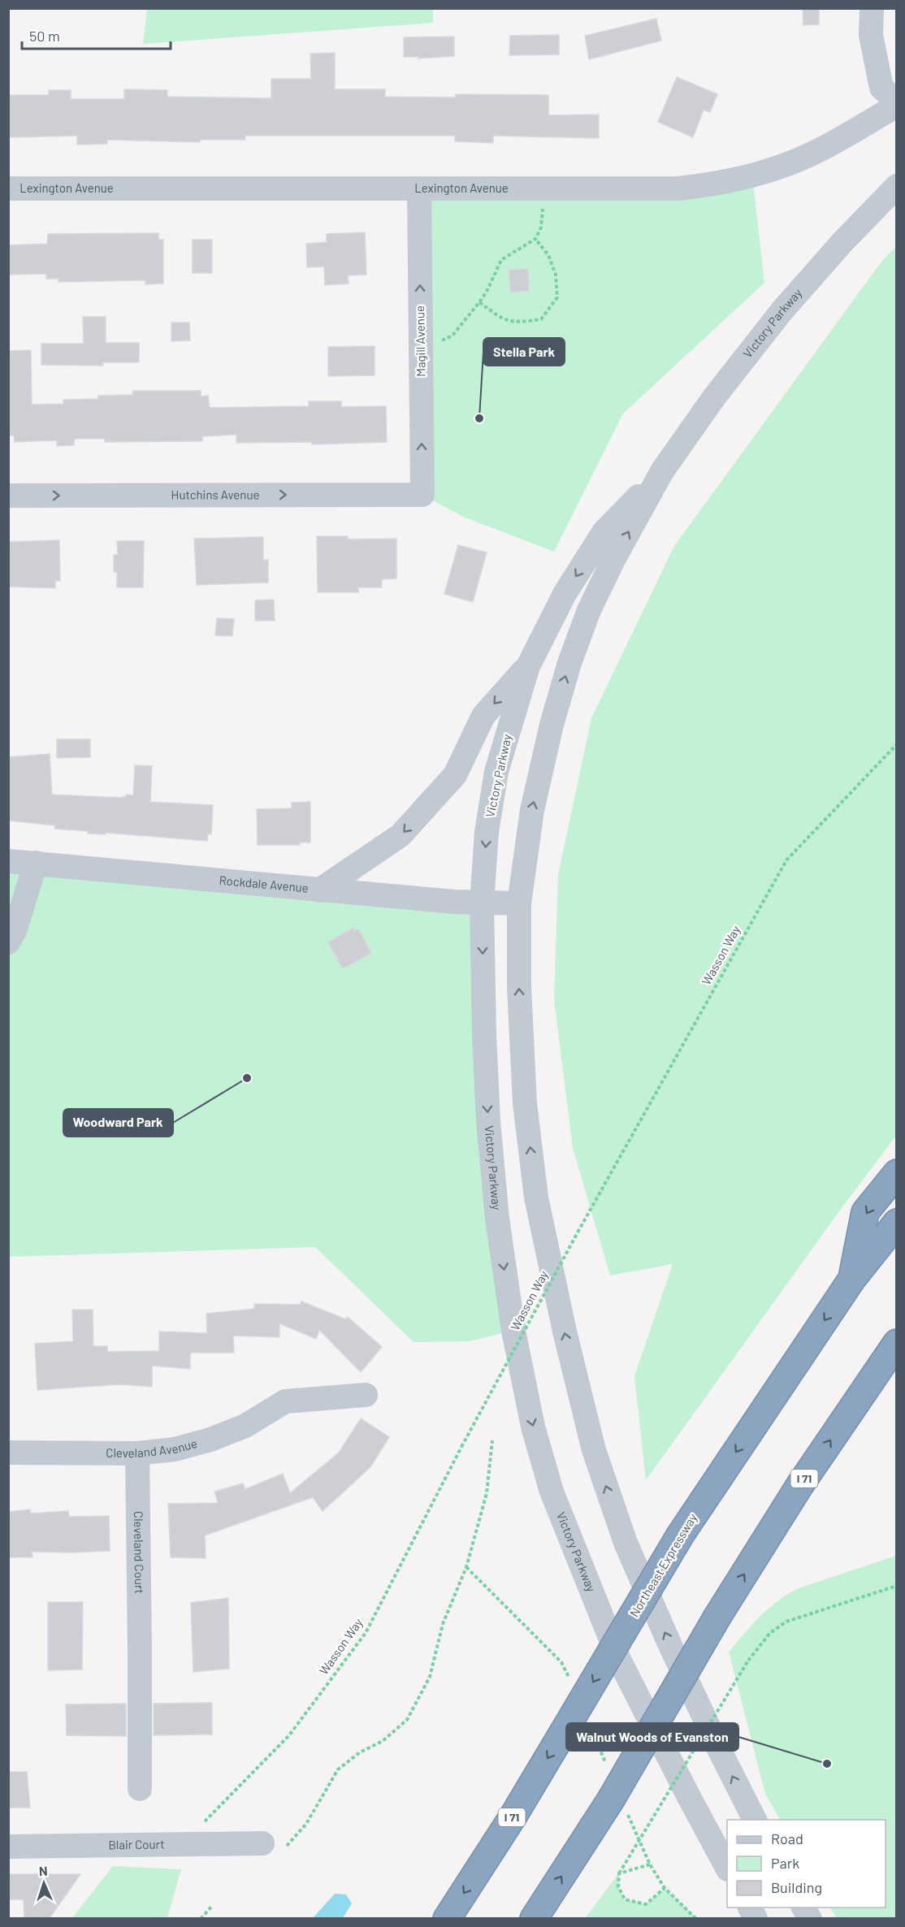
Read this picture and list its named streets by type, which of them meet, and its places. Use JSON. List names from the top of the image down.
{
  "streets": {
    "highway": ["I 71", "Northeast Expressway"],
    "street": [
      "Lexington Avenue",
      "Victory Parkway",
      "Magill Avenue",
      "Hutchins Avenue",
      "Rockdale Avenue",
      "Cleveland Avenue",
      "Cleveland Court",
      "Blair Court"
    ],
    "path": ["Wasson Way"]
  },
  "crossings": [
    ["Lexington Avenue", "Magill Avenue"],
    ["Victory Parkway", "Rockdale Avenue"],
    ["Magill Avenue", "Hutchins Avenue"],
    ["Wasson Way", "Blair Court"],
    ["Cleveland Avenue", "Cleveland Court"]
  ],
  "one_way": ["Magill Avenue", "Hutchins Avenue"],
  "places": ["Stella Park", "Woodward Park", "Walnut Woods of Evanston"],
  "legend": ["Road", "Park", "Building"],
  "scale_bar": "50 m",
  "north": "top"
}
